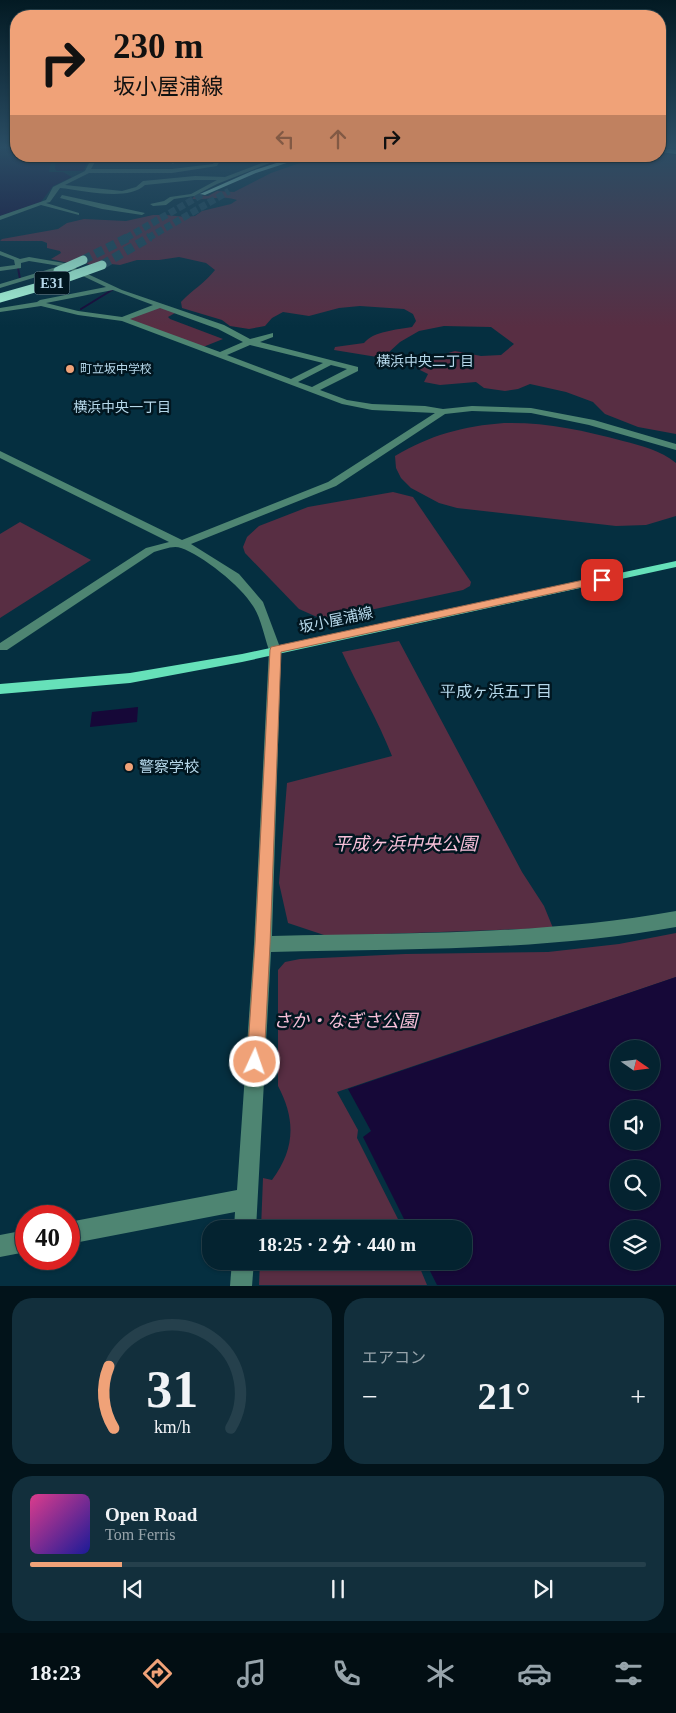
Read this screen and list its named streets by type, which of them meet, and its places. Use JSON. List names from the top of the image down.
{
  "streets": {
    "highway": ["E31"],
    "main road": ["坂小屋浦線"]
  },
  "districts": ["横浜中央二丁目", "横浜中央一丁目", "平成ヶ浜五丁目"],
  "parks": ["平成ヶ浜中央公園", "さか・なぎさ公園"],
  "places": ["町立坂中学校", "警察学校"],
  "north": "right",
  "page": {
    "turn": ["230 m", "坂小屋浦線"],
    "limit": "40",
    "trip": "18:25 · 2 分 · 440 m",
    "tile": "エアコン",
    "heat": ["−", "21°", "+"],
    "song": ["Open Road", "Tom Ferris"],
    "tabs": "18:23",
    "gauge": ["31", "km/h"]
  }
}
